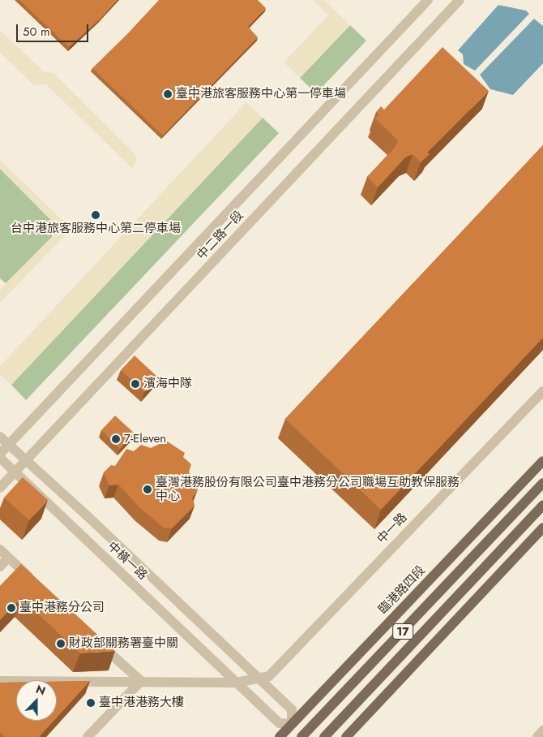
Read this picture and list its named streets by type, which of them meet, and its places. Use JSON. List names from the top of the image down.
{
  "streets": {
    "main road": ["臨港路四段", "17"],
    "street": ["中二路一段", "中一路", "中橫一路"]
  },
  "crossings": [
    ["中二路一段", "中橫一路"],
    ["中一路", "中橫一路"],
    ["中橫一路", "臨港路四段"]
  ],
  "places": [
    "臺中港旅客服務中心第一停車場",
    "台中港旅客服務中心第二停車場",
    "濱海中隊",
    "7-Eleven",
    "臺灣港務股份有限公司臺中港務分公司職場互助教保服務 中心",
    "臺中港務分公司",
    "財政部關務署臺中關",
    "臺中港港務大樓"
  ],
  "scale_bar": "50 m",
  "north": "top"
}
